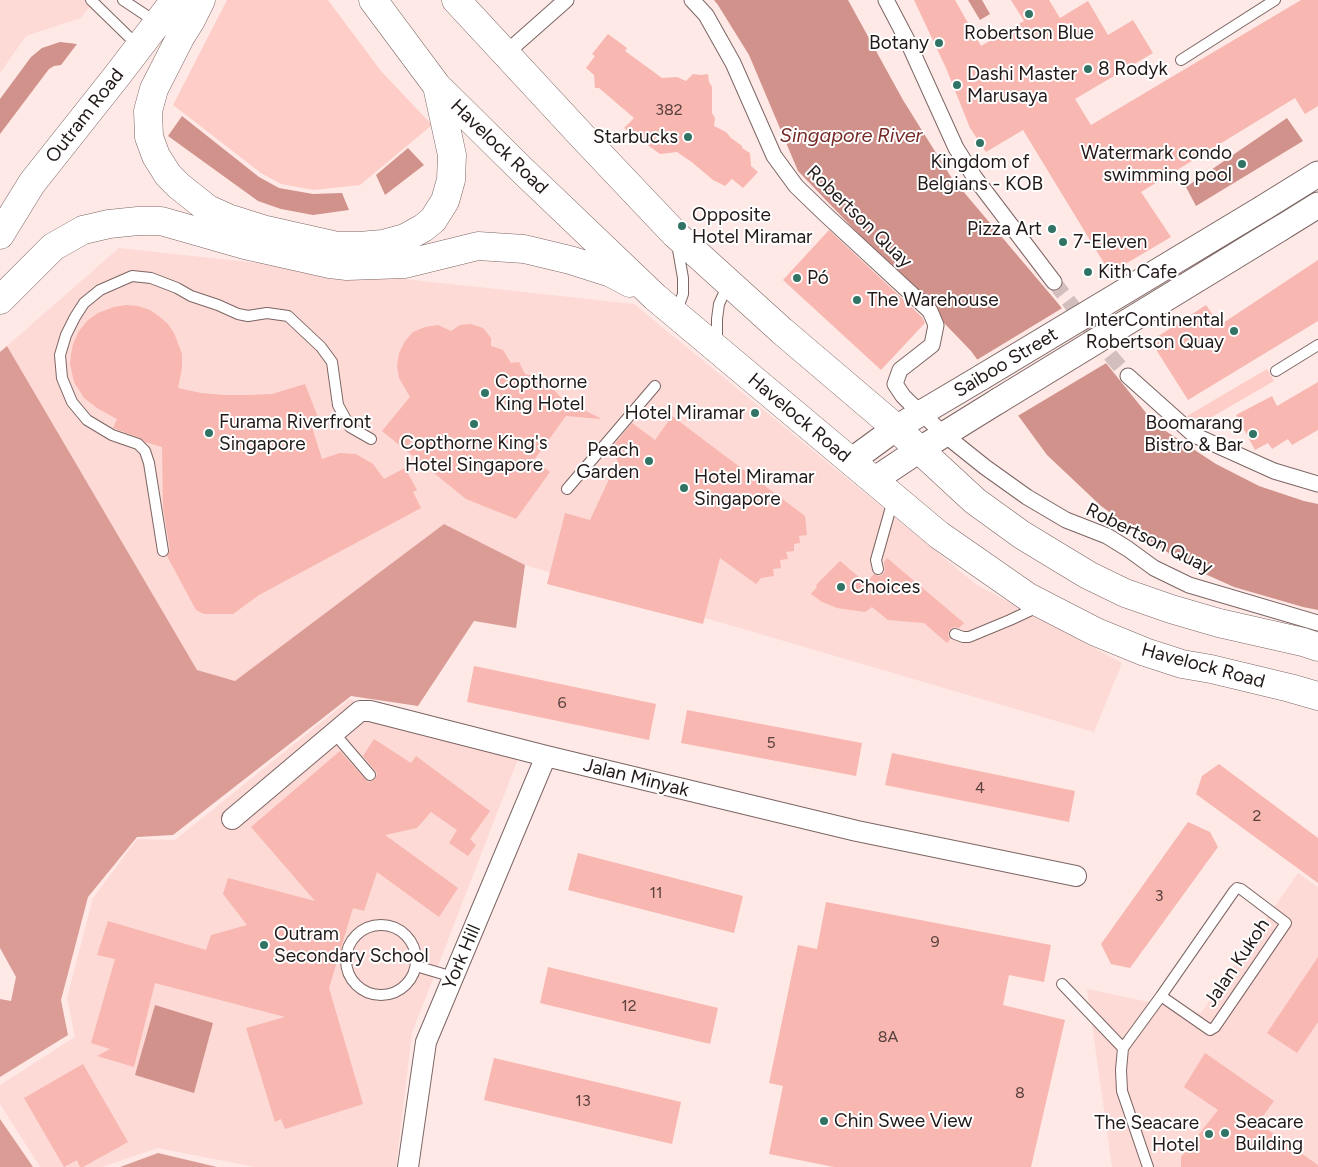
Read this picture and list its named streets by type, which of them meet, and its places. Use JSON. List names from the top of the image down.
{
  "streets": {
    "main road": ["Outram Road", "Havelock Road"],
    "street": [
      "Robertson Quay",
      "Saiboo Street",
      "Jalan Minyak",
      "York Hill"
    ],
    "lane": ["Jalan Kukoh"]
  },
  "crossings": [
    ["Havelock Road", "Saiboo Street"],
    ["Robertson Quay", "Saiboo Street"],
    ["Jalan Minyak", "York Hill"]
  ],
  "water": ["Singapore River"],
  "places": [
    "Robertson Blue",
    "Botany",
    "8 Rodyk",
    "Dashi Master Marusaya",
    "Starbucks",
    "Kingdom of Belgians - KOB",
    "Watermark condo swimming pool",
    "Opposite Hotel Miramar",
    "Pizza Art",
    "7-Eleven",
    "Kith Cafe",
    "Pó",
    "The Warehouse",
    "InterContinental Robertson Quay",
    "Copthorne King Hotel",
    "Hotel Miramar",
    "Copthorne King's Hotel Singapore",
    "Furama Riverfront Singapore",
    "Boomarang Bistro & Bar",
    "Peach Garden",
    "Hotel Miramar Singapore",
    "Choices",
    "Outram Secondary School",
    "Chin Swee View",
    "Seacare Building",
    "The Seacare Hotel"
  ],
  "house_numbers": [
    "382",
    "6",
    "5",
    "4",
    "2",
    "11",
    "3",
    "9",
    "12",
    "8A",
    "8",
    "13"
  ]
}
